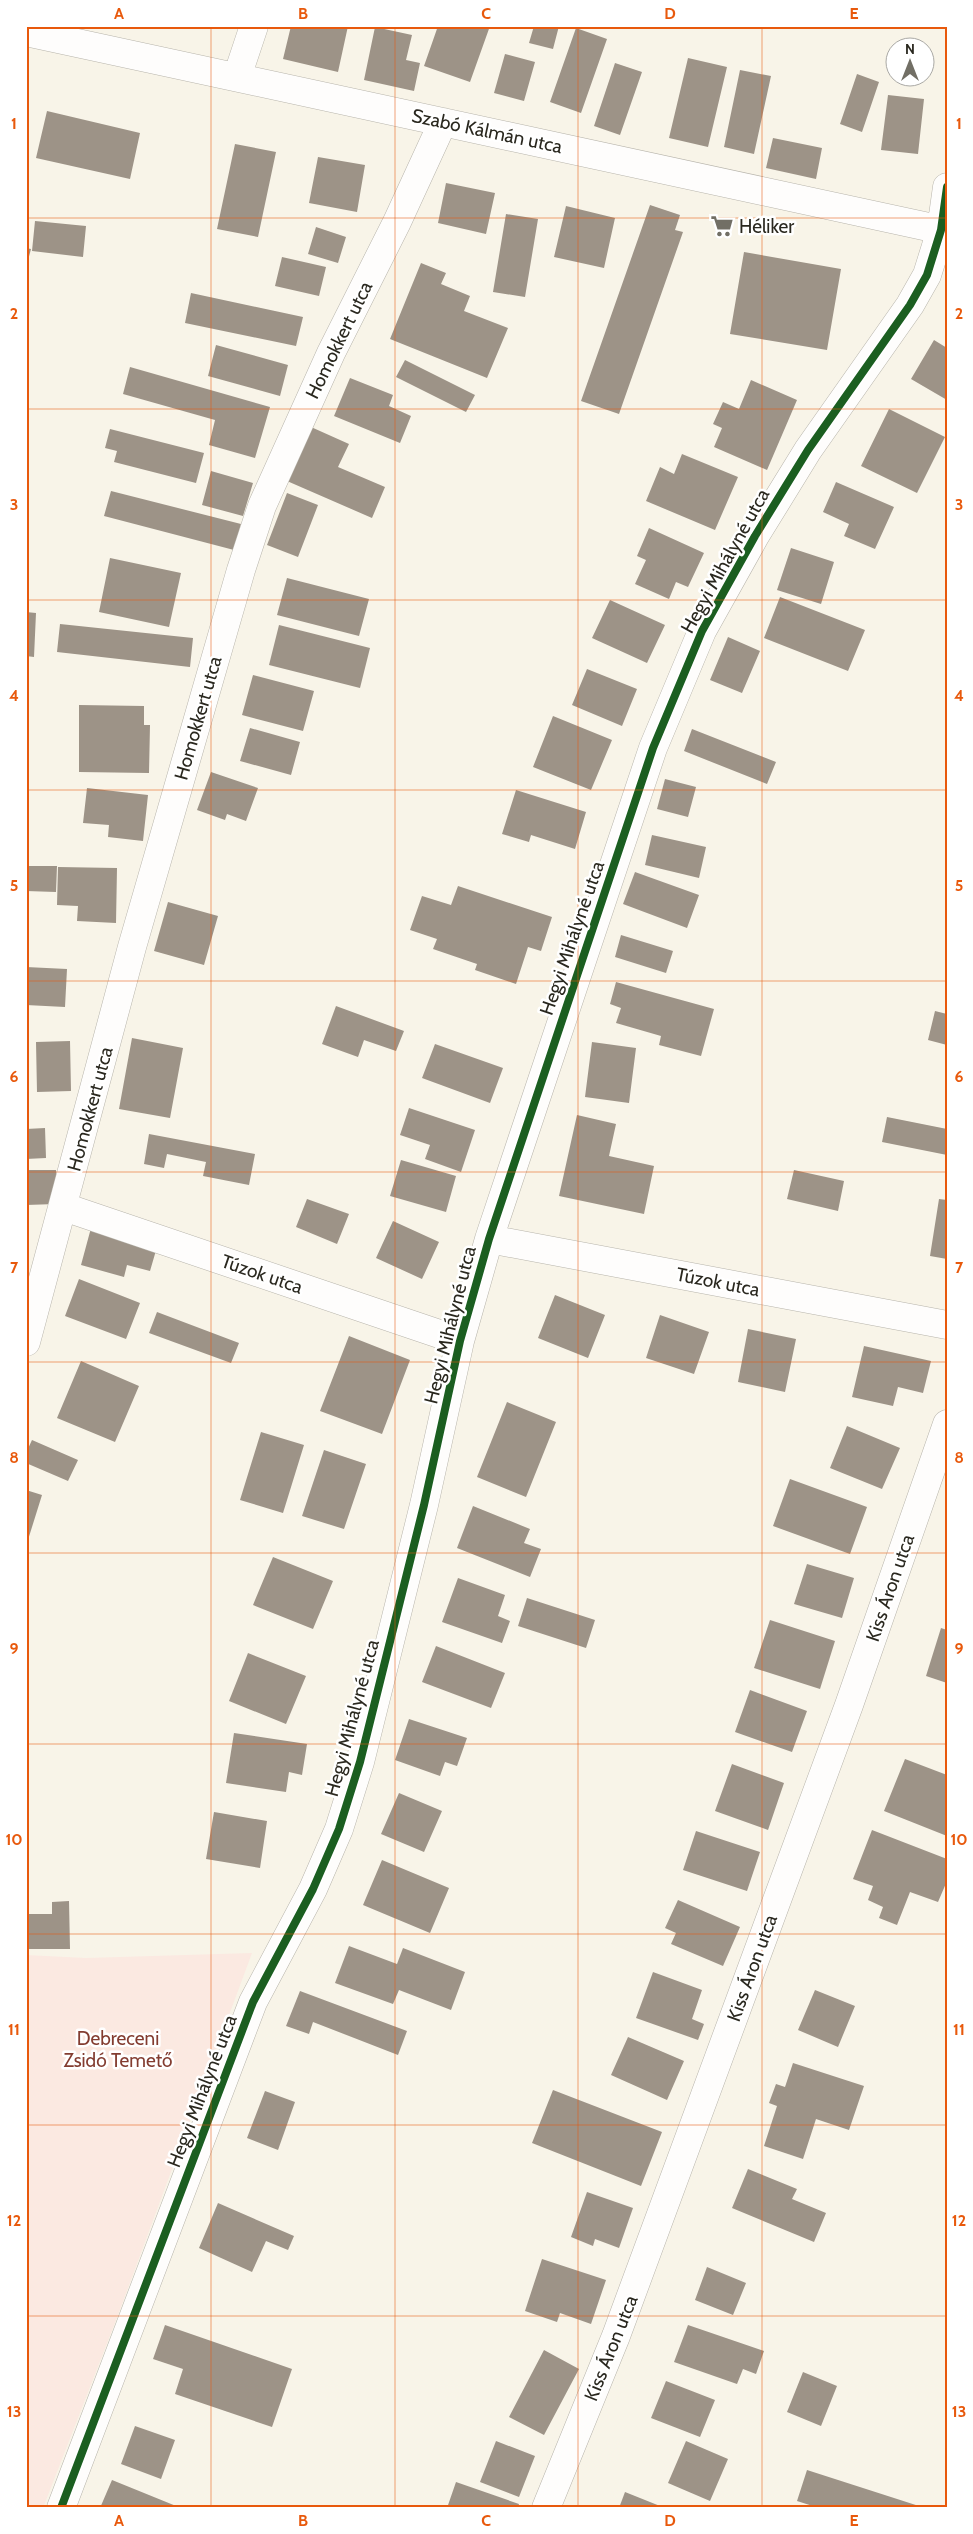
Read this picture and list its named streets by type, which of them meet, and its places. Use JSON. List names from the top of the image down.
{
  "streets": {
    "street": [
      "Szabó Kálmán utca",
      "Homokkert utca",
      "Hegyi Mihályné utca",
      "Túzok utca",
      "Kiss Áron utca"
    ]
  },
  "crossings": [
    ["Szabó Kálmán utca", "Homokkert utca"],
    ["Szabó Kálmán utca", "Hegyi Mihályné utca"],
    ["Homokkert utca", "Túzok utca"],
    ["Hegyi Mihályné utca", "Túzok utca"]
  ],
  "parks": ["Debreceni Zsidó Temető"],
  "places": {
    "supermarket": ["Héliker"]
  },
  "north": "top",
  "grid": {
    "columns": [
      "A",
      "B",
      "C",
      "D",
      "E"
    ],
    "rows": [
      "1",
      "2",
      "3",
      "4",
      "5",
      "6",
      "7",
      "8",
      "9",
      "10",
      "11",
      "12",
      "13"
    ]
  }
}
